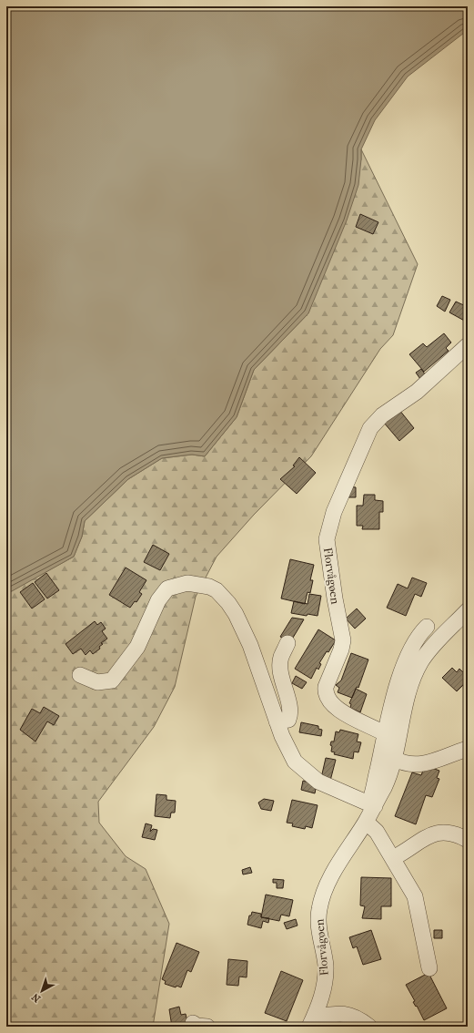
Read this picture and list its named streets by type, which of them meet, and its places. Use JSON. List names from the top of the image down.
{
  "streets": {
    "street": ["Florvågøen"]
  },
  "north": "bottom left"
}
